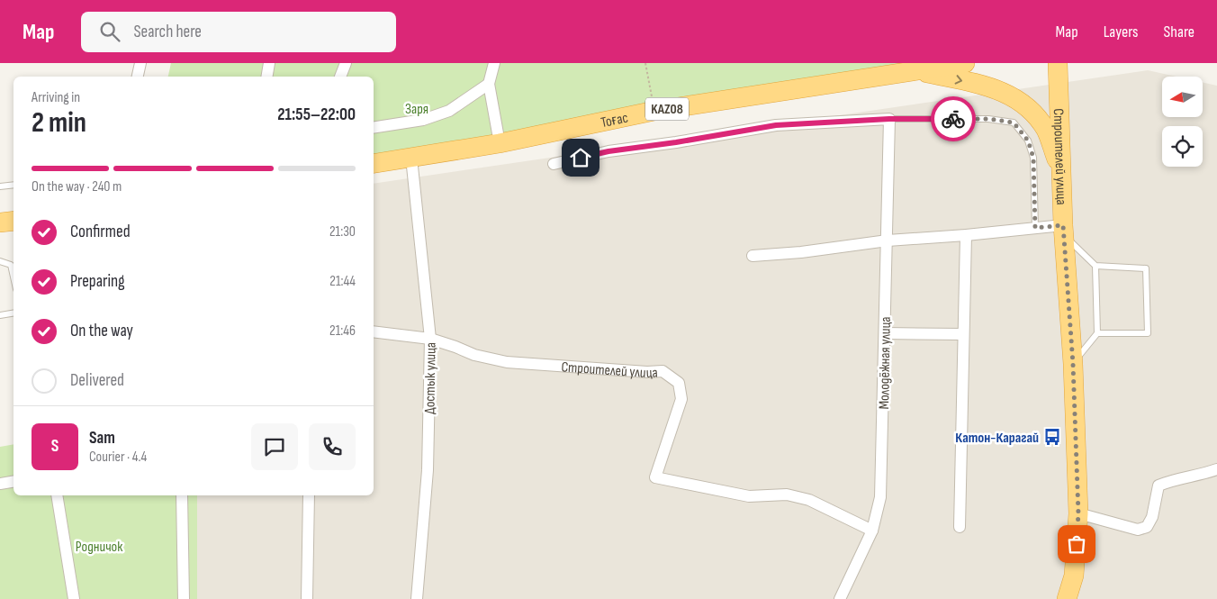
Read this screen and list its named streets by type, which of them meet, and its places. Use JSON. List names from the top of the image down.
{
  "streets": {
    "highway": ["KAZ08", "Тоғас", "Строителей улица"],
    "street": ["Молодёжная улица", "Достык улица"]
  },
  "crossings": [
    ["Тоғас", "Достык улица"],
    ["Строителей улица", "Молодёжная улица"],
    ["Строителей улица", "Достык улица"]
  ],
  "parks": ["Заря", "Родничок"],
  "places": {
    "bus stop": ["Катон-Карагай"]
  },
  "north": "left",
  "page": {
    "header": "Map",
    "search": "Search here",
    "nav": ["Map", "Layers", "Share"],
    "heading": ["2 min", "Arriving in", "21:55–22:00"],
    "panel": ["Sam", "Courier · 4.4"],
    "bar": "On the way · 240 m",
    "list": [
      ["Confirmed", "21:30"],
      ["Preparing", "21:44"],
      ["On the way", "21:46"],
      "Delivered"
    ],
    "round": "S"
  }
}
